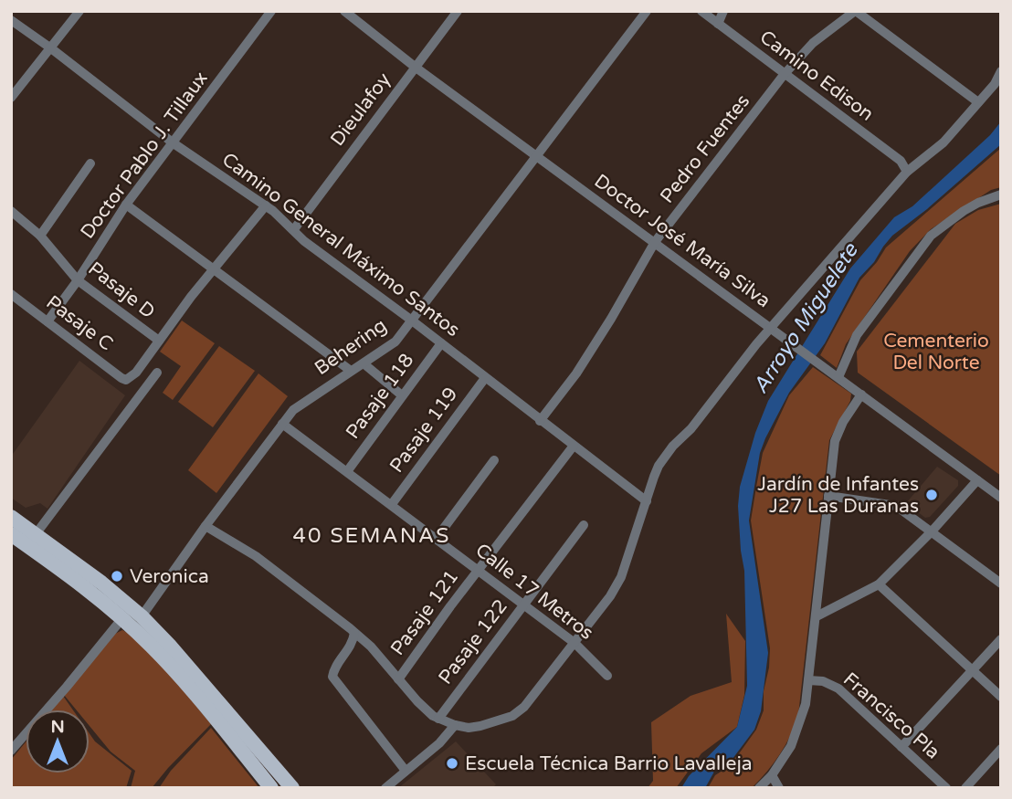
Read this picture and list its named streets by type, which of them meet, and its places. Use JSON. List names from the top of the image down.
{
  "streets": {
    "street": [
      "Camino Edison",
      "Dieulafoy",
      "Pedro Fuentes",
      "Doctor Pablo J. Tillaux",
      "Doctor José María Silva",
      "Camino General Máximo Santos",
      "Pasaje D",
      "Pasaje C",
      "Behering",
      "Pasaje 118",
      "Pasaje 119",
      "Calle 17 Metros",
      "Pasaje 121",
      "Pasaje 122",
      "Francisco Pla"
    ]
  },
  "crossings": [
    ["Camino Edison", "Pedro Fuentes"],
    ["Dieulafoy", "Doctor José María Silva"],
    ["Dieulafoy", "Camino General Máximo Santos"],
    ["Pedro Fuentes", "Doctor José María Silva"],
    ["Pedro Fuentes", "Camino General Máximo Santos"],
    ["Doctor Pablo J. Tillaux", "Camino General Máximo Santos"],
    ["Doctor Pablo J. Tillaux", "Pasaje D"],
    ["Doctor Pablo J. Tillaux", "Pasaje C"],
    ["Doctor José María Silva", "Behering"],
    ["Camino General Máximo Santos", "Behering"],
    ["Camino General Máximo Santos", "Pasaje 118"],
    ["Camino General Máximo Santos", "Pasaje 119"],
    ["Camino General Máximo Santos", "Pasaje 121"],
    ["Pasaje D", "Pasaje C"],
    ["Behering", "Calle 17 Metros"],
    ["Pasaje 118", "Calle 17 Metros"],
    ["Pasaje 119", "Calle 17 Metros"],
    ["Calle 17 Metros", "Pasaje 121"],
    ["Calle 17 Metros", "Pasaje 122"]
  ],
  "districts": ["40 SEMANAS"],
  "water": ["Arroyo Miguelete"],
  "parks": ["Cementerio Del Norte"],
  "places": ["Jardín de Infantes J27 Las Duranas", "Veronica", "Escuela Técnica Barrio Lavalleja"],
  "north": "top"
}
